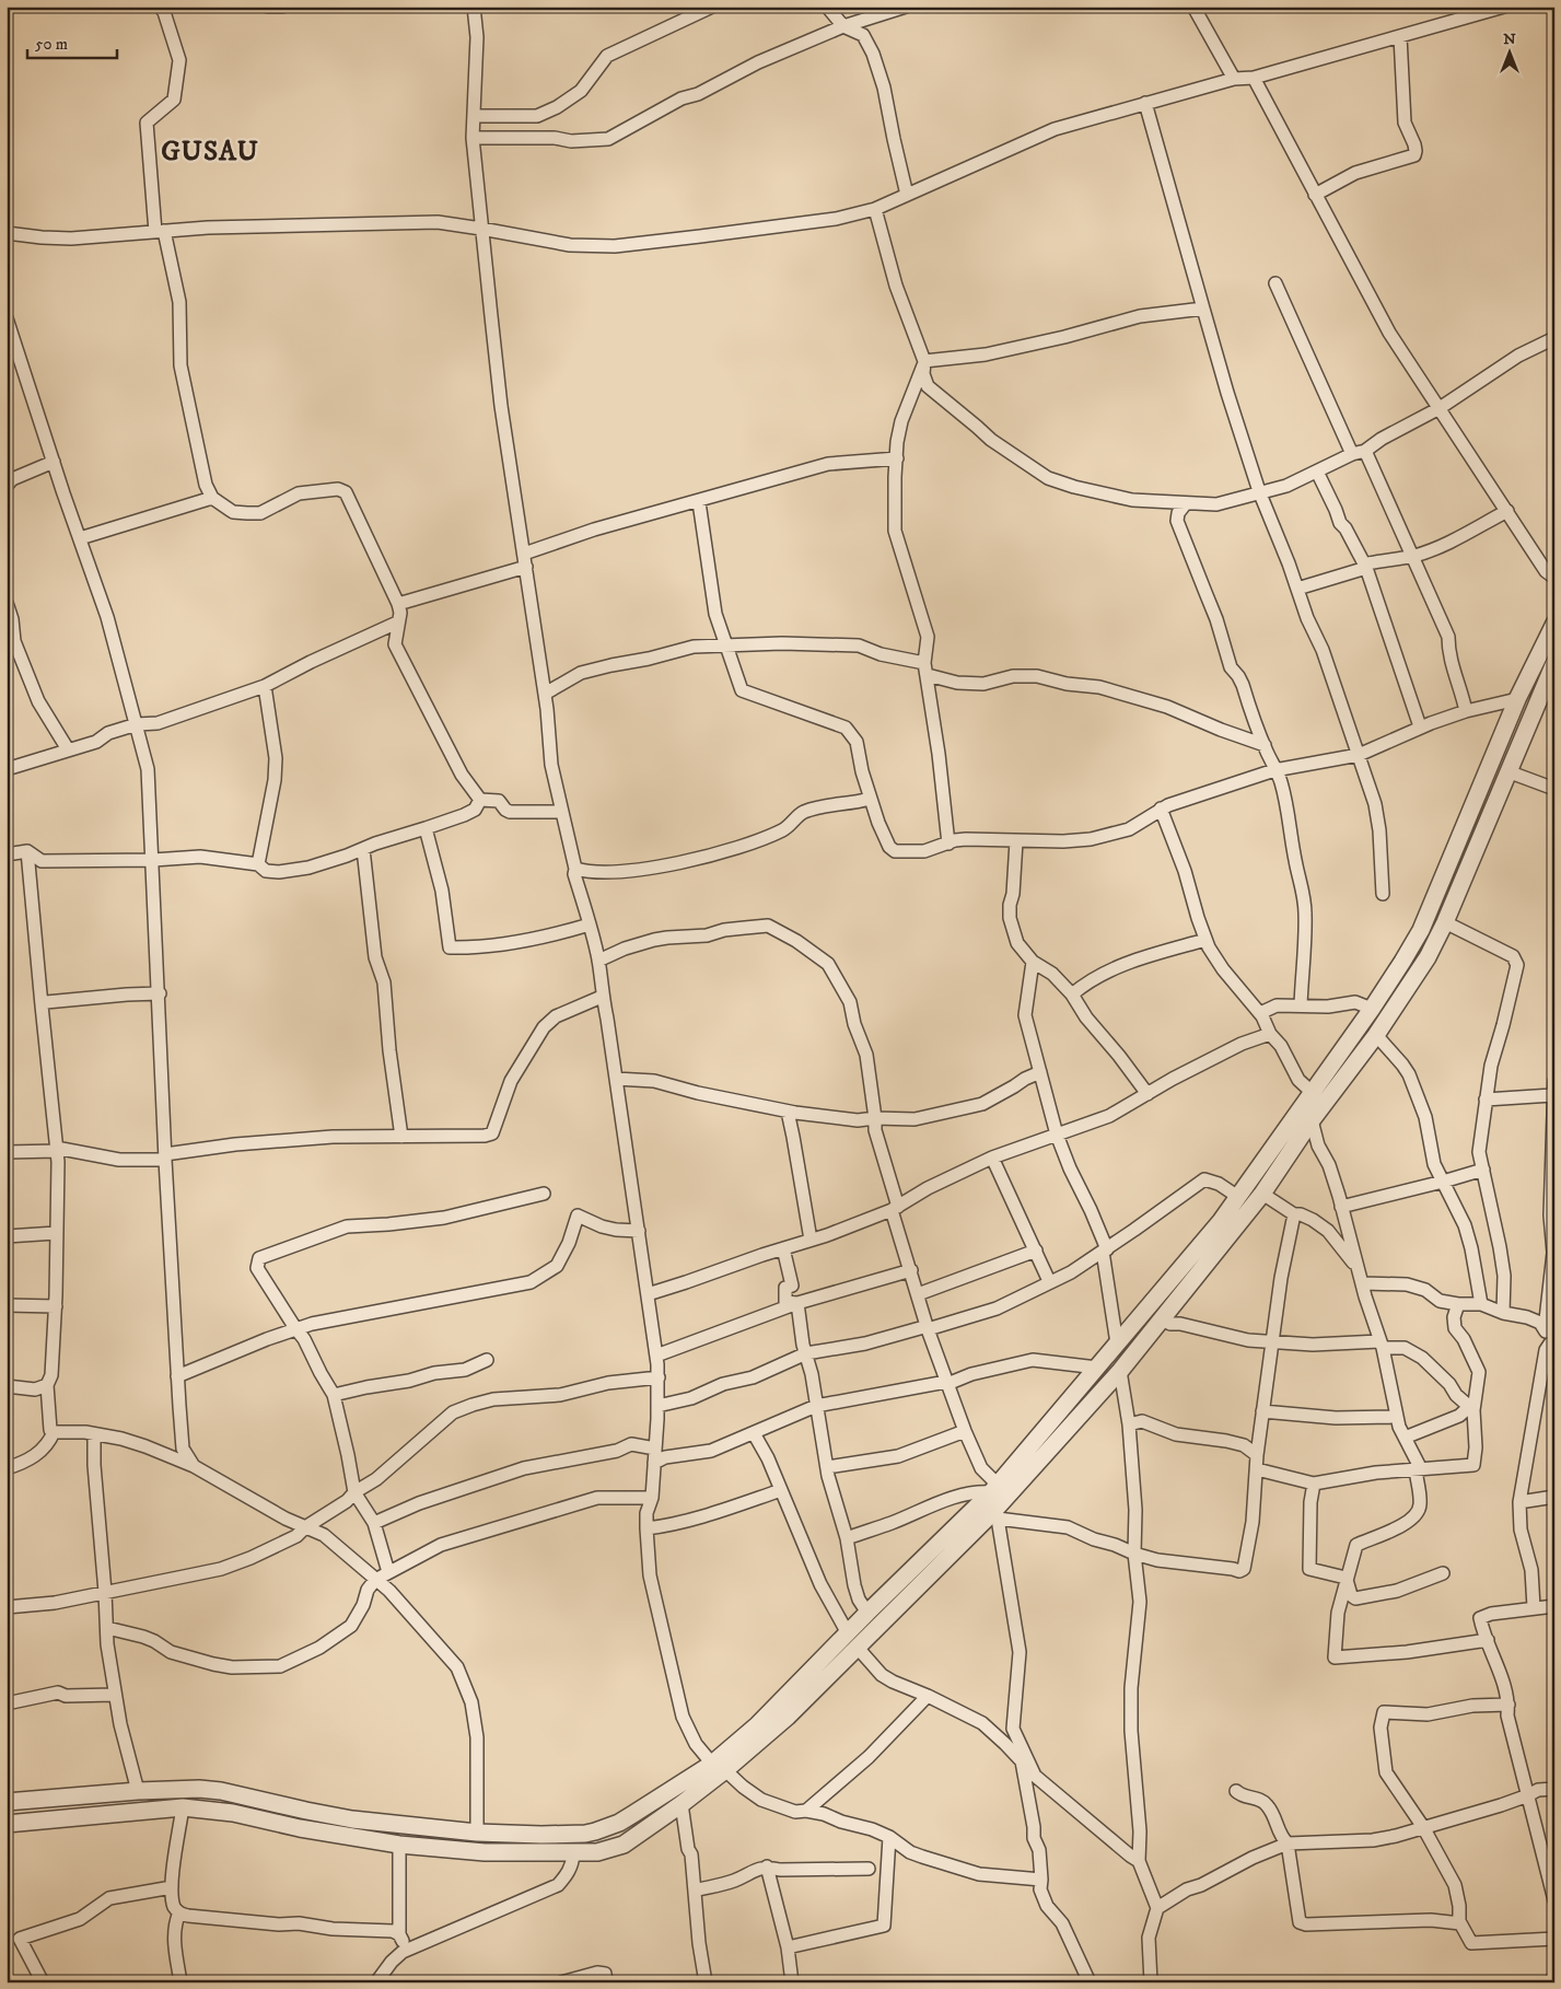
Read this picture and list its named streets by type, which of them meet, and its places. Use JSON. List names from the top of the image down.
{
  "districts": ["GUSAU"],
  "scale_bar": "50 m",
  "north": "top"
}
